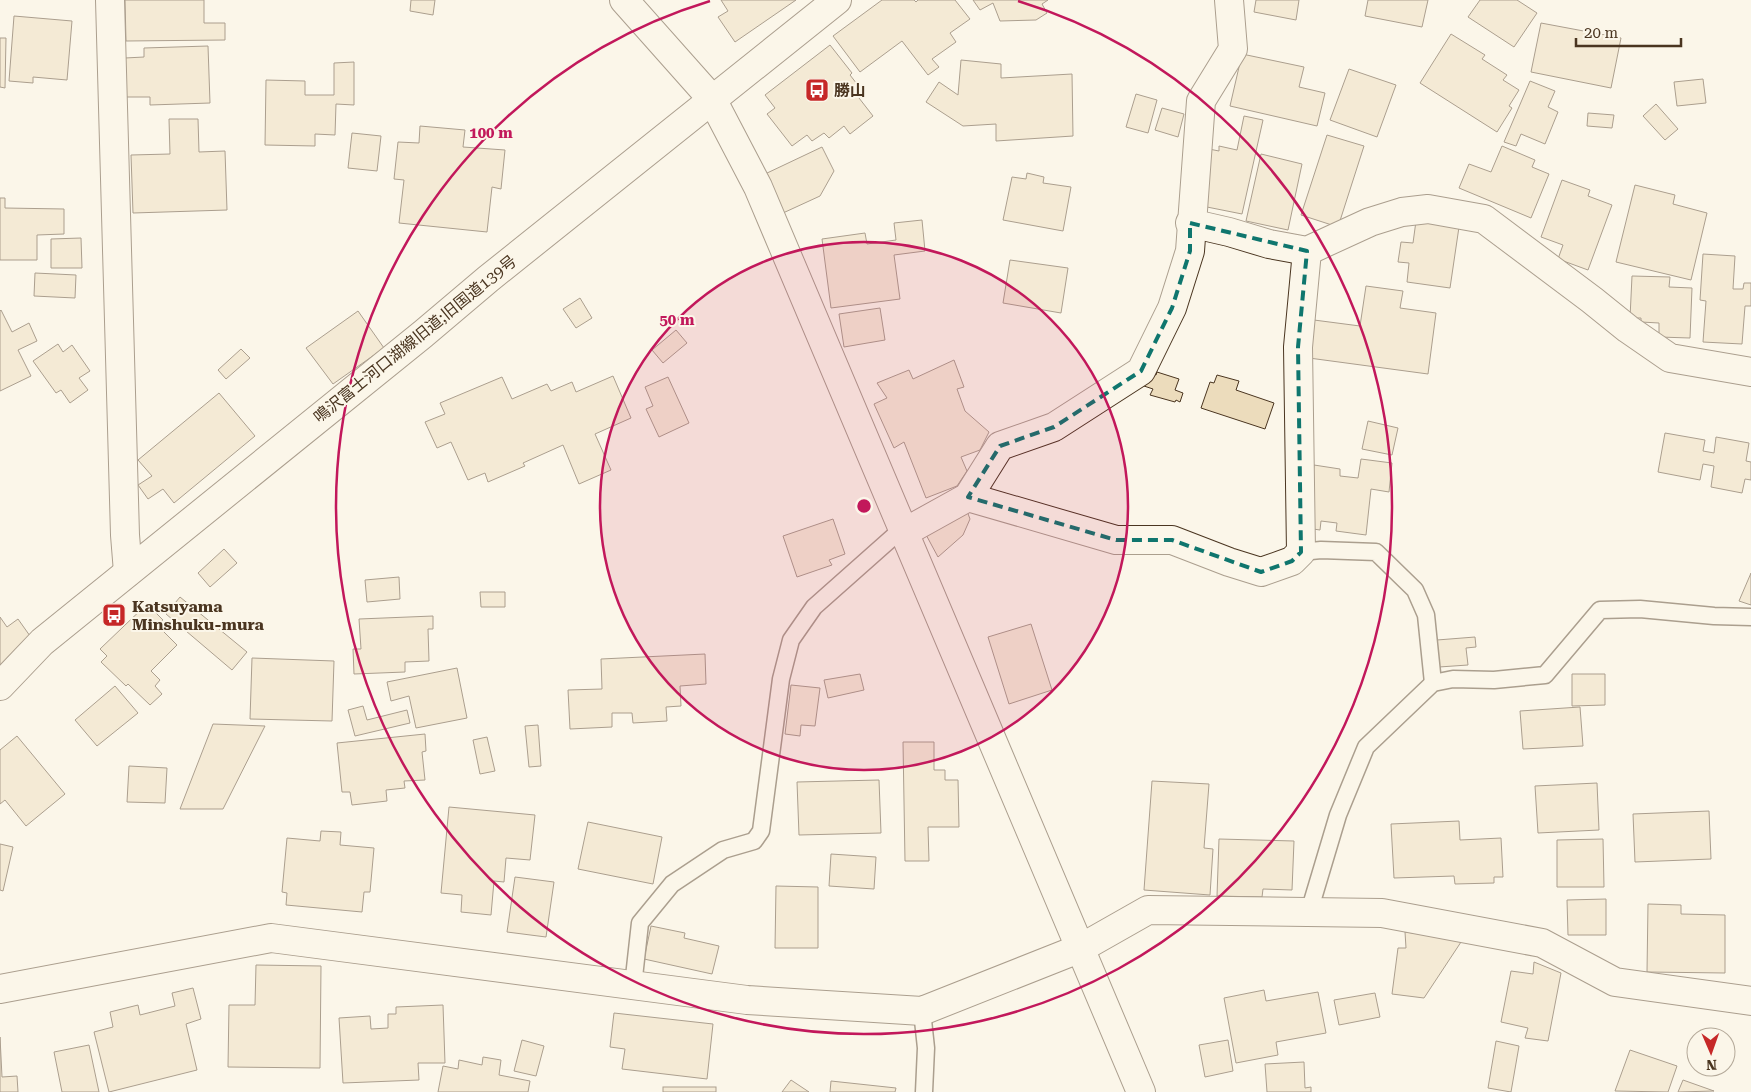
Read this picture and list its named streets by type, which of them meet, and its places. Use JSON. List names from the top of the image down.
{
  "streets": {
    "street": ["鳴沢富士河口湖線旧道;旧国道139号"]
  },
  "places": {
    "bus stop": ["勝山", "Katsuyama Minshuku-mura"]
  },
  "scale_bar": "20 m",
  "north": "bottom",
  "rings": ["100 m", "50 m"]
}
